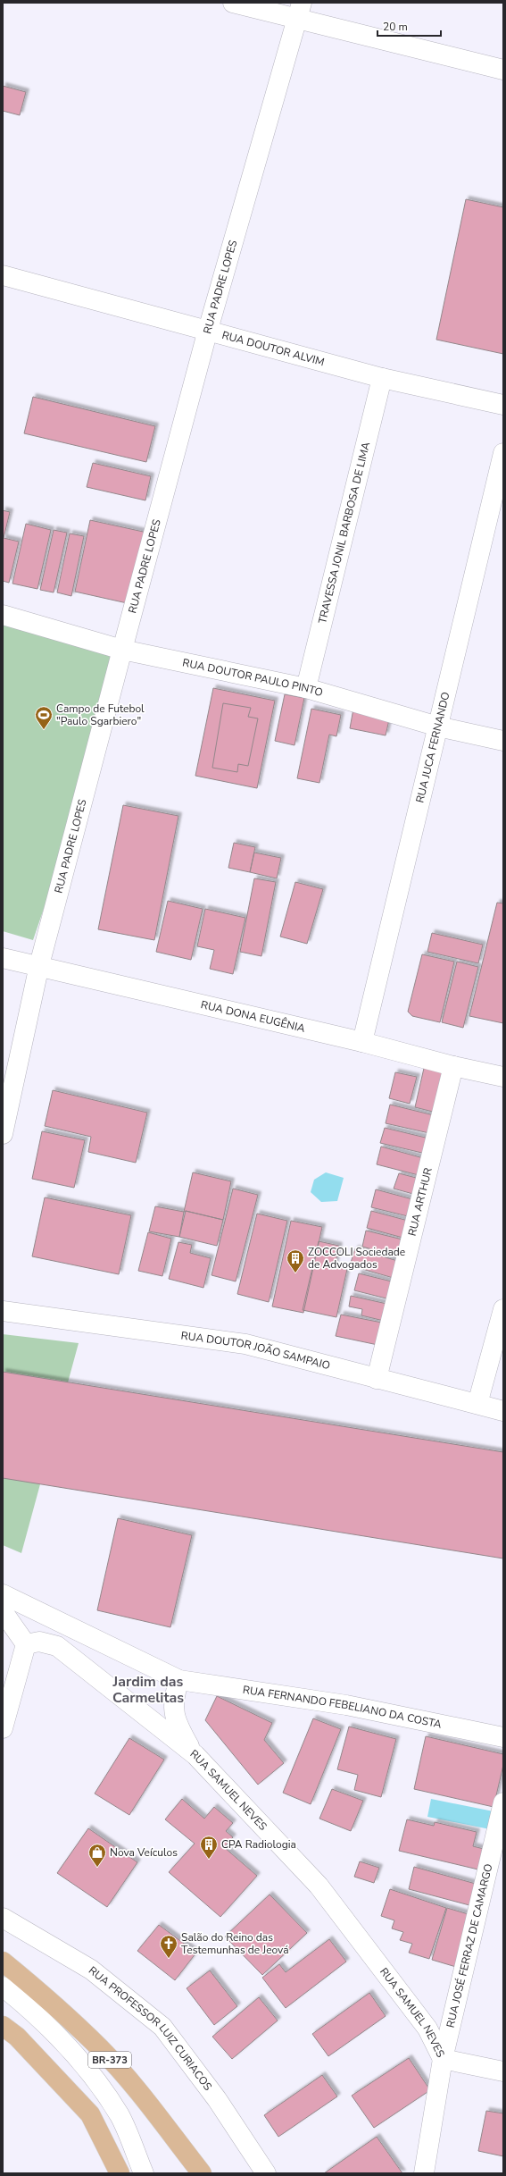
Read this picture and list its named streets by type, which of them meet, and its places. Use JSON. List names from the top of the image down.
{
  "streets": {
    "main road": ["BR-373"],
    "street": [
      "RUA PADRE LOPES",
      "RUA DOUTOR ALVIM",
      "TRAVESSA JONIL BARBOSA DE LIMA",
      "RUA DOUTOR PAULO PINTO",
      "RUA JUCA FERNANDO",
      "RUA DONA EUGÊNIA",
      "RUA ARTHUR",
      "RUA DOUTOR JOÃO SAMPAIO",
      "RUA FERNANDO FEBELIANO DA COSTA",
      "RUA SAMUEL NEVES",
      "RUA JOSÉ FERRAZ DE CAMARGO",
      "RUA PROFESSOR LUIZ CURIACOS"
    ]
  },
  "crossings": [
    ["RUA PADRE LOPES", "RUA DOUTOR ALVIM"],
    ["RUA PADRE LOPES", "RUA DOUTOR PAULO PINTO"],
    ["RUA PADRE LOPES", "RUA DONA EUGÊNIA"],
    ["RUA DOUTOR ALVIM", "TRAVESSA JONIL BARBOSA DE LIMA"],
    ["TRAVESSA JONIL BARBOSA DE LIMA", "RUA DOUTOR PAULO PINTO"],
    ["RUA DOUTOR PAULO PINTO", "RUA JUCA FERNANDO"],
    ["RUA JUCA FERNANDO", "RUA DONA EUGÊNIA"],
    ["RUA DONA EUGÊNIA", "RUA ARTHUR"],
    ["RUA ARTHUR", "RUA DOUTOR JOÃO SAMPAIO"],
    ["RUA SAMUEL NEVES", "RUA JOSÉ FERRAZ DE CAMARGO"]
  ],
  "districts": ["Jardim das Carmelitas"],
  "places": {
    "sports": ["Campo de Futebol \"Paulo Sgarbiero\""],
    "building": ["ZOCCOLI Sociedade de Advogados", "CPA Radiologia"],
    "shop": ["Nova Veículos"],
    "church": ["Salão do Reino das Testemunhas de Jeová"]
  },
  "scale_bar": "20 m"
}
